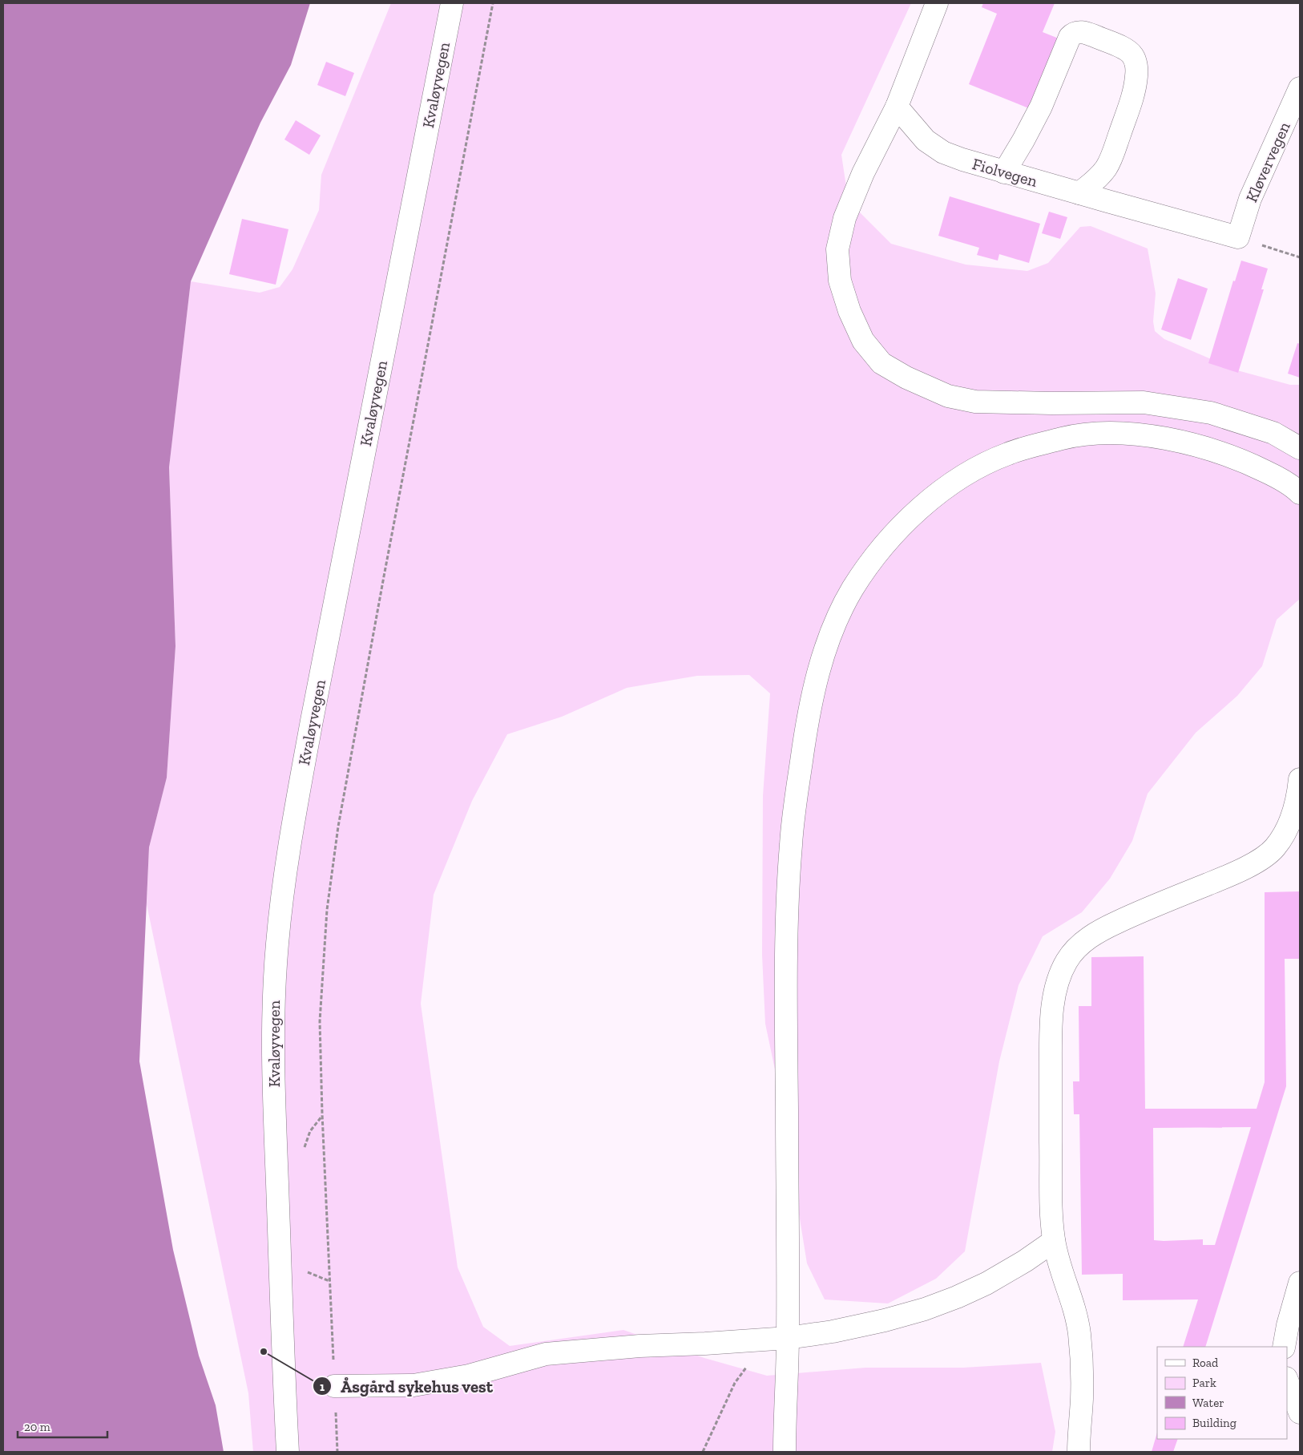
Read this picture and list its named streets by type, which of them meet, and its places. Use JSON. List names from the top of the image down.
{
  "streets": {
    "street": ["Kvaløyvegen", "Kløvervegen", "Fiolvegen"]
  },
  "crossings": [
    ["Kløvervegen", "Fiolvegen"]
  ],
  "places": ["Åsgård sykehus vest"],
  "legend": [
    "Road",
    "Park",
    "Water",
    "Building"
  ],
  "scale_bar": "20 m"
}
